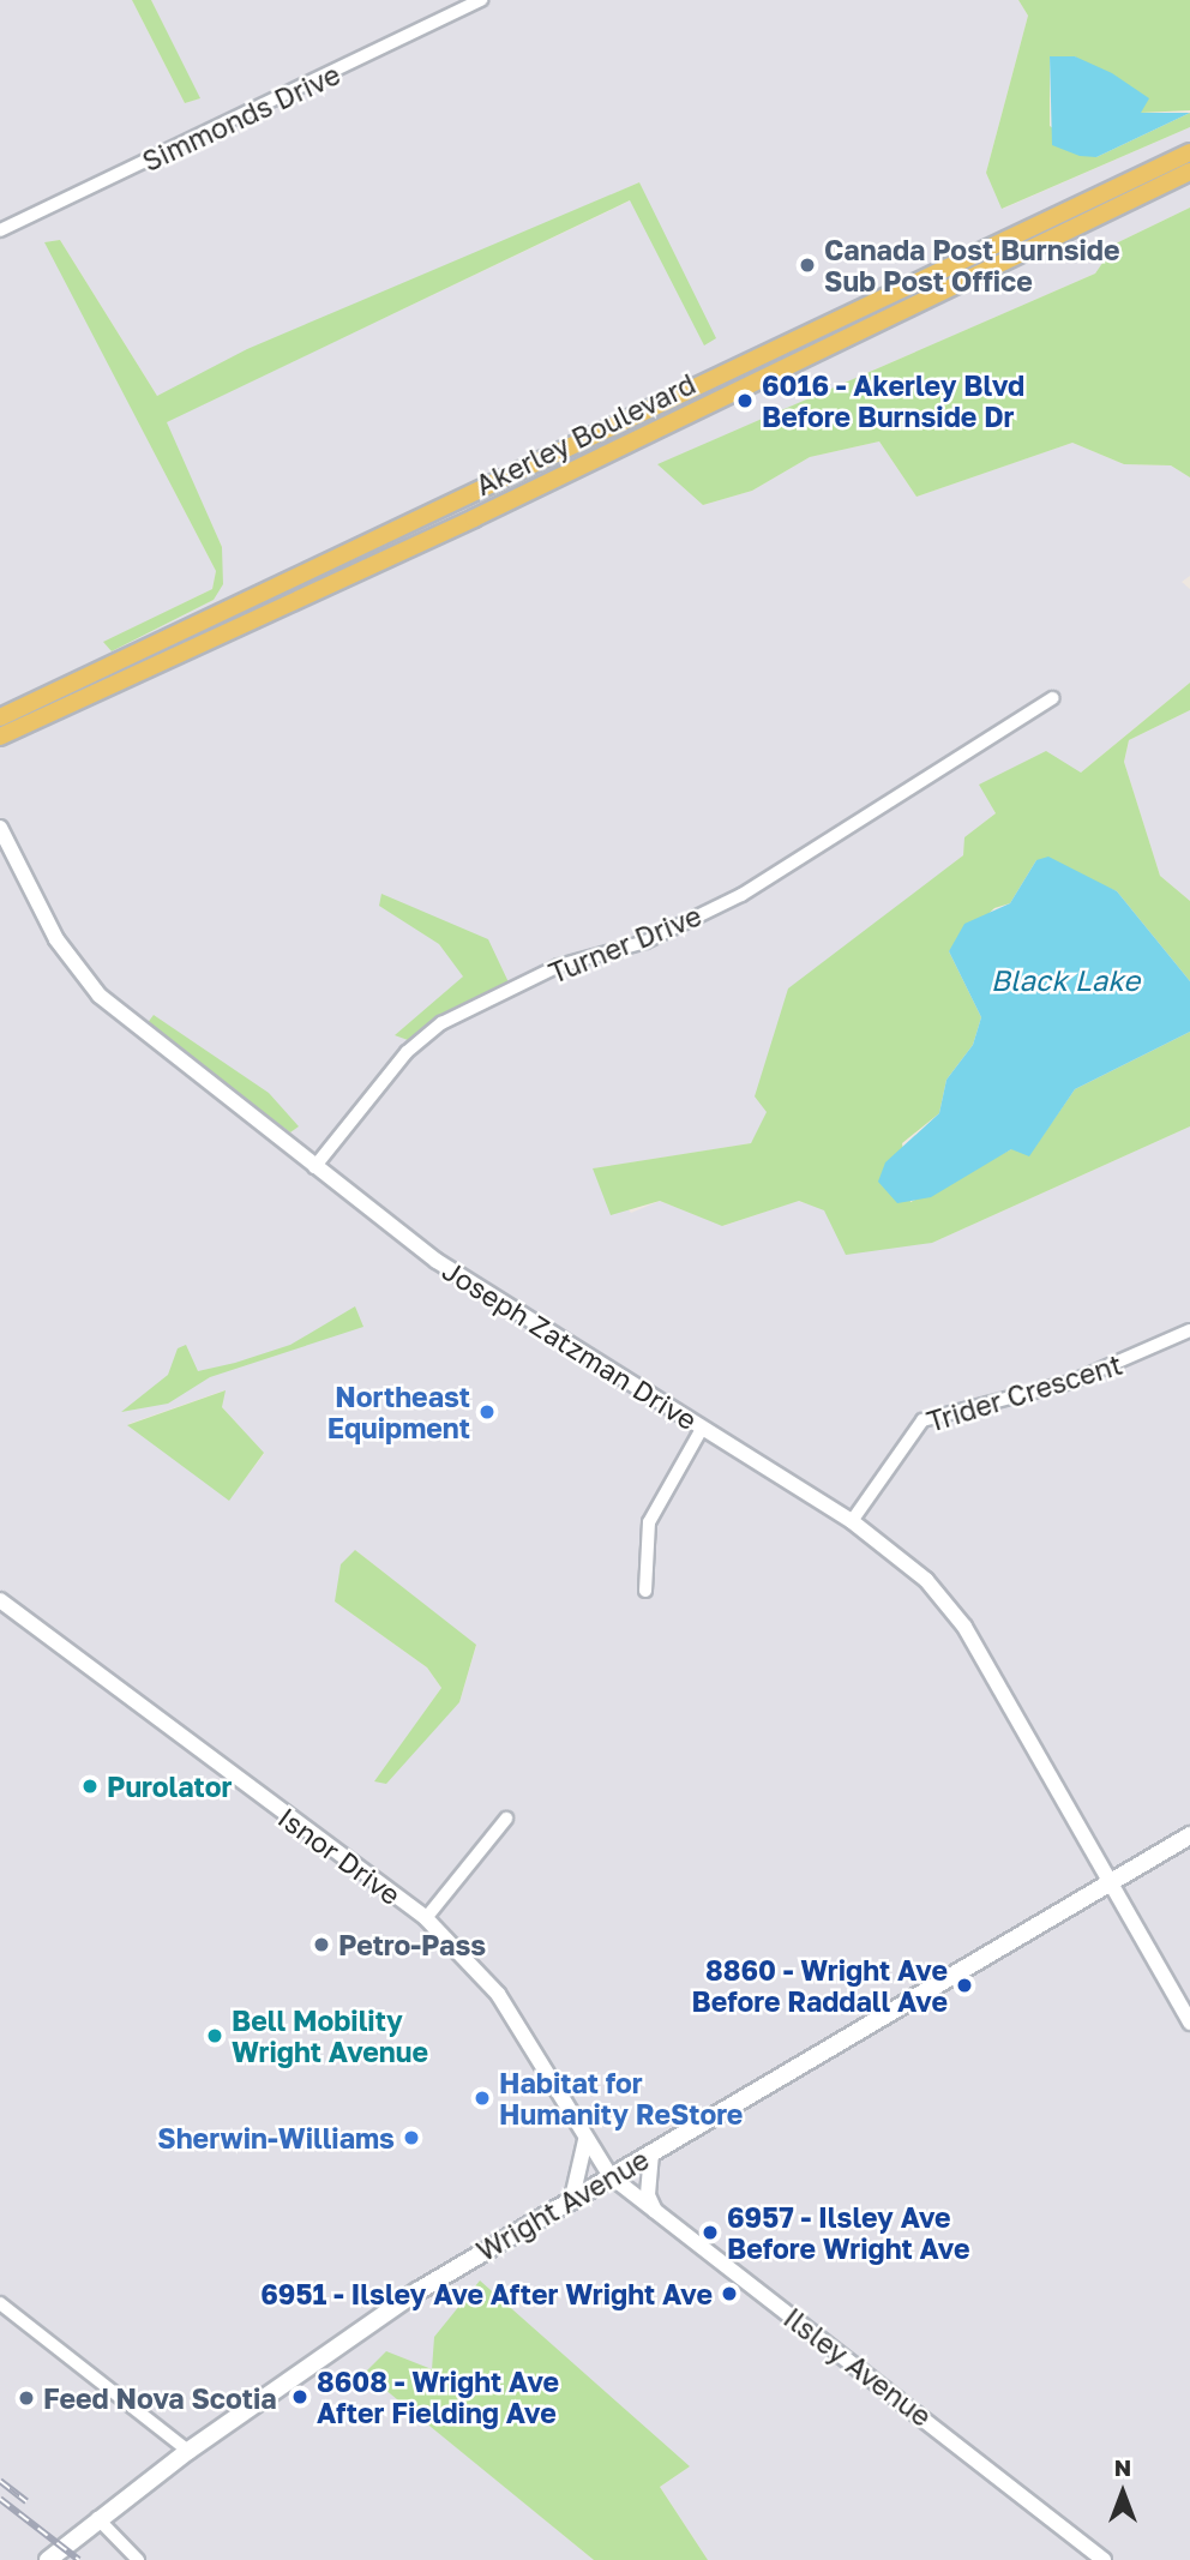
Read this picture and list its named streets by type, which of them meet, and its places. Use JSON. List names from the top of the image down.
{
  "streets": {
    "main road": ["Akerley Boulevard", "Wright Avenue"],
    "street": [
      "Simmonds Drive",
      "Turner Drive",
      "Joseph Zatzman Drive",
      "Trider Crescent",
      "Isnor Drive",
      "Ilsley Avenue"
    ]
  },
  "crossings": [
    ["Turner Drive", "Joseph Zatzman Drive"],
    ["Joseph Zatzman Drive", "Trider Crescent"],
    ["Joseph Zatzman Drive", "Wright Avenue"],
    ["Isnor Drive", "Wright Avenue"],
    ["Isnor Drive", "Ilsley Avenue"],
    ["Wright Avenue", "Ilsley Avenue"]
  ],
  "water": ["Black Lake"],
  "places": [
    "Canada Post Burnside Sub Post Office",
    "6016 - Akerley Blvd Before Burnside Dr",
    "Northeast Equipment",
    "Purolator",
    "Petro-Pass",
    "8860 - Wright Ave Before Raddall Ave",
    "Bell Mobility Wright Avenue",
    "Habitat for Humanity ReStore",
    "Sherwin-Williams",
    "6957 - Ilsley Ave Before Wright Ave",
    "6951 - Ilsley Ave After Wright Ave",
    "8608 - Wright Ave After Fielding Ave",
    "Feed Nova Scotia"
  ],
  "north": "top"
}
